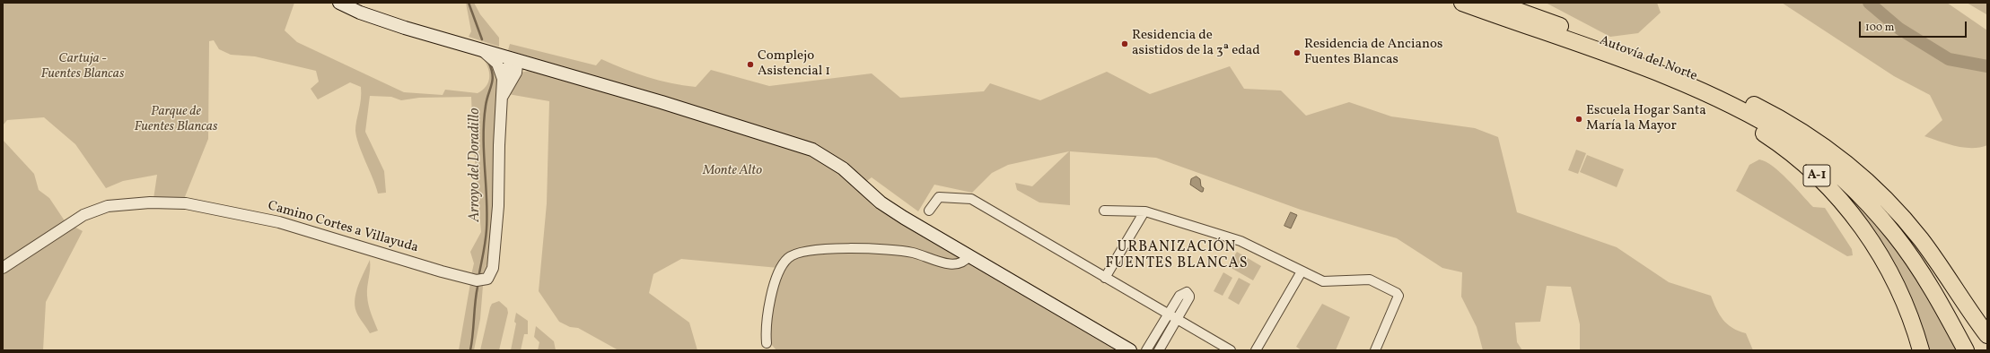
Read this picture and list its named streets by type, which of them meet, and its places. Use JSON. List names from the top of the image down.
{
  "streets": {
    "highway": ["Autovía del Norte", "A-1"],
    "street": ["Camino Cortes a Villayuda"]
  },
  "crossings": [
    ["Autovía del Norte", "A-1"]
  ],
  "districts": ["URBANIZACIÓN FUENTES BLANCAS"],
  "water": ["Arroyo del Doradillo"],
  "parks": ["Cartuja - Fuentes Blancas", "Parque de Fuentes Blancas", "Monte Alto"],
  "places": [
    "Residencia de asistidos de la 3ª edad",
    "Residencia de Ancianos Fuentes Blancas",
    "Complejo Asistencial 1",
    "Escuela Hogar Santa María la Mayor"
  ],
  "scale_bar": "100 m"
}
